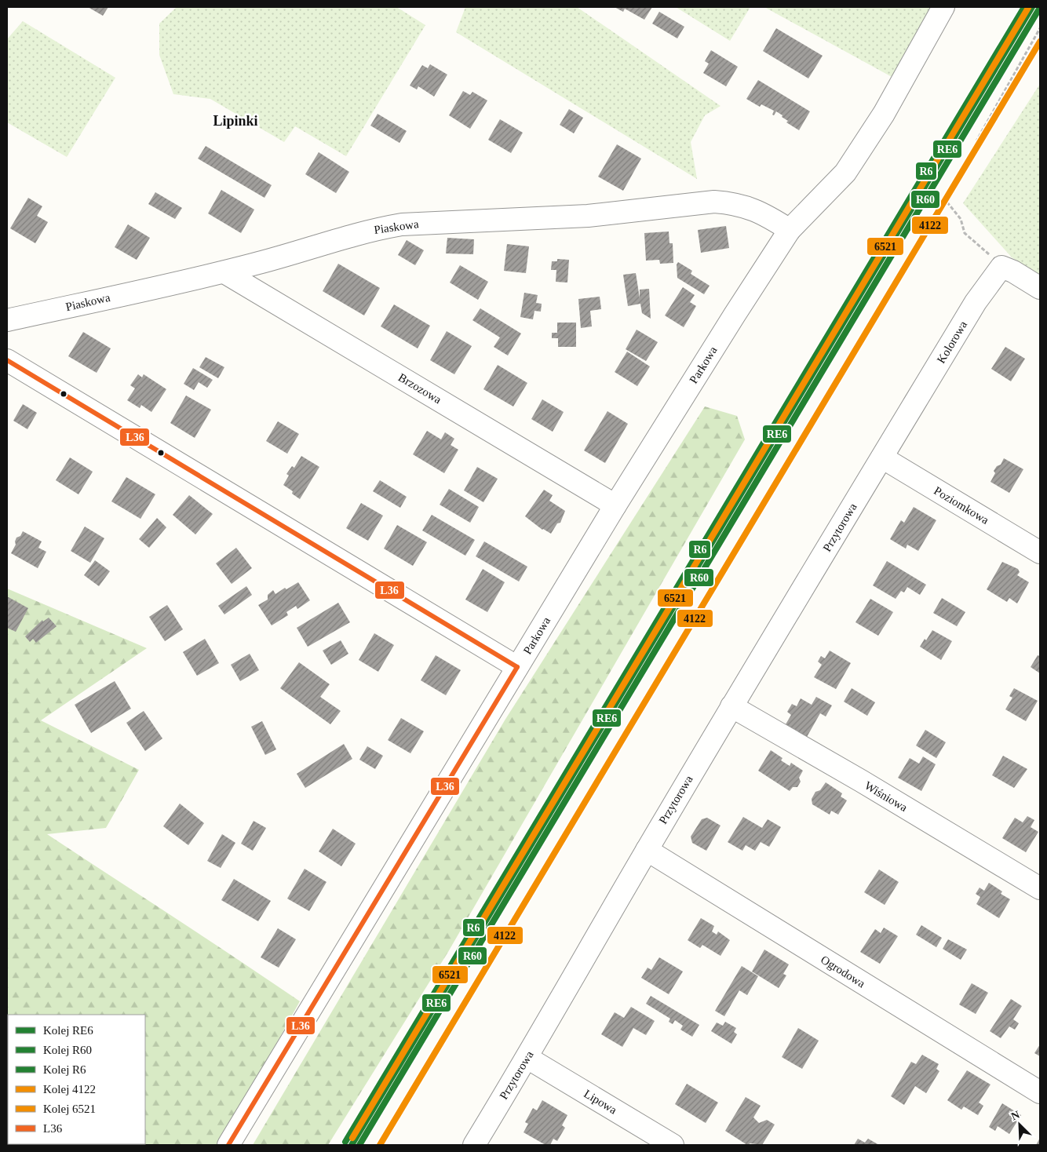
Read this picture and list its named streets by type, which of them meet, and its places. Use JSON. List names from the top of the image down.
{
  "streets": {
    "street": [
      "Piaskowa",
      "Kolorowa",
      "Parkowa",
      "Brzozowa",
      "Poziomkowa",
      "Przytorowa",
      "Wiśniowa",
      "Ogrodowa",
      "Lipowa"
    ]
  },
  "crossings": [
    ["Piaskowa", "Parkowa"],
    ["Piaskowa", "Brzozowa"],
    ["Kolorowa", "Poziomkowa"],
    ["Kolorowa", "Przytorowa"],
    ["Parkowa", "Brzozowa"],
    ["Poziomkowa", "Przytorowa"],
    ["Przytorowa", "Wiśniowa"],
    ["Przytorowa", "Ogrodowa"],
    ["Przytorowa", "Lipowa"]
  ],
  "districts": ["Lipinki"],
  "lines": [
    "rail line RE6",
    "rail line R6",
    "rail line 6521",
    "rail line R60",
    "rail line 4122",
    "transit line L36"
  ],
  "legend": [
    "Kolej RE6",
    "Kolej R60",
    "Kolej R6",
    "Kolej 4122",
    "Kolej 6521",
    "L36"
  ],
  "north": "top left"
}
